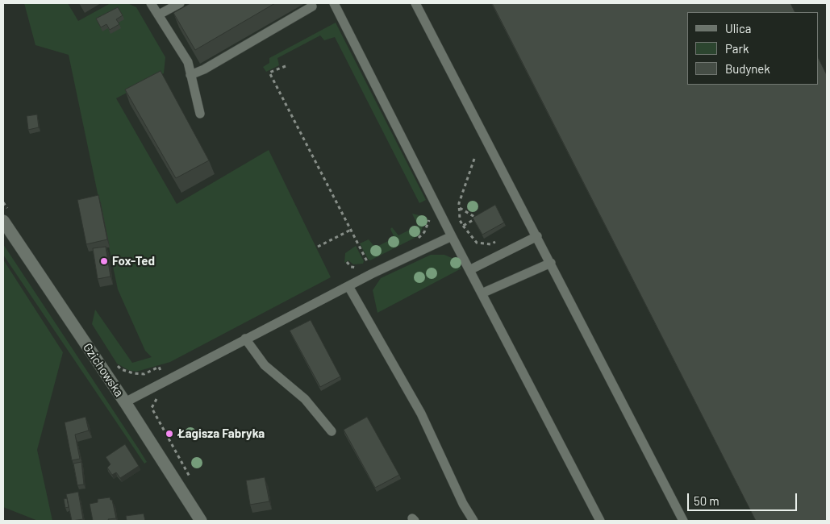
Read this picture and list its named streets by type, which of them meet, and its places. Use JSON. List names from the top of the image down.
{
  "streets": {
    "street": ["Gzichowska"]
  },
  "places": ["Fox-Ted", "Łagisza Fabryka"],
  "legend": ["Ulica", "Park", "Budynek"],
  "scale_bar": "50 m"
}
